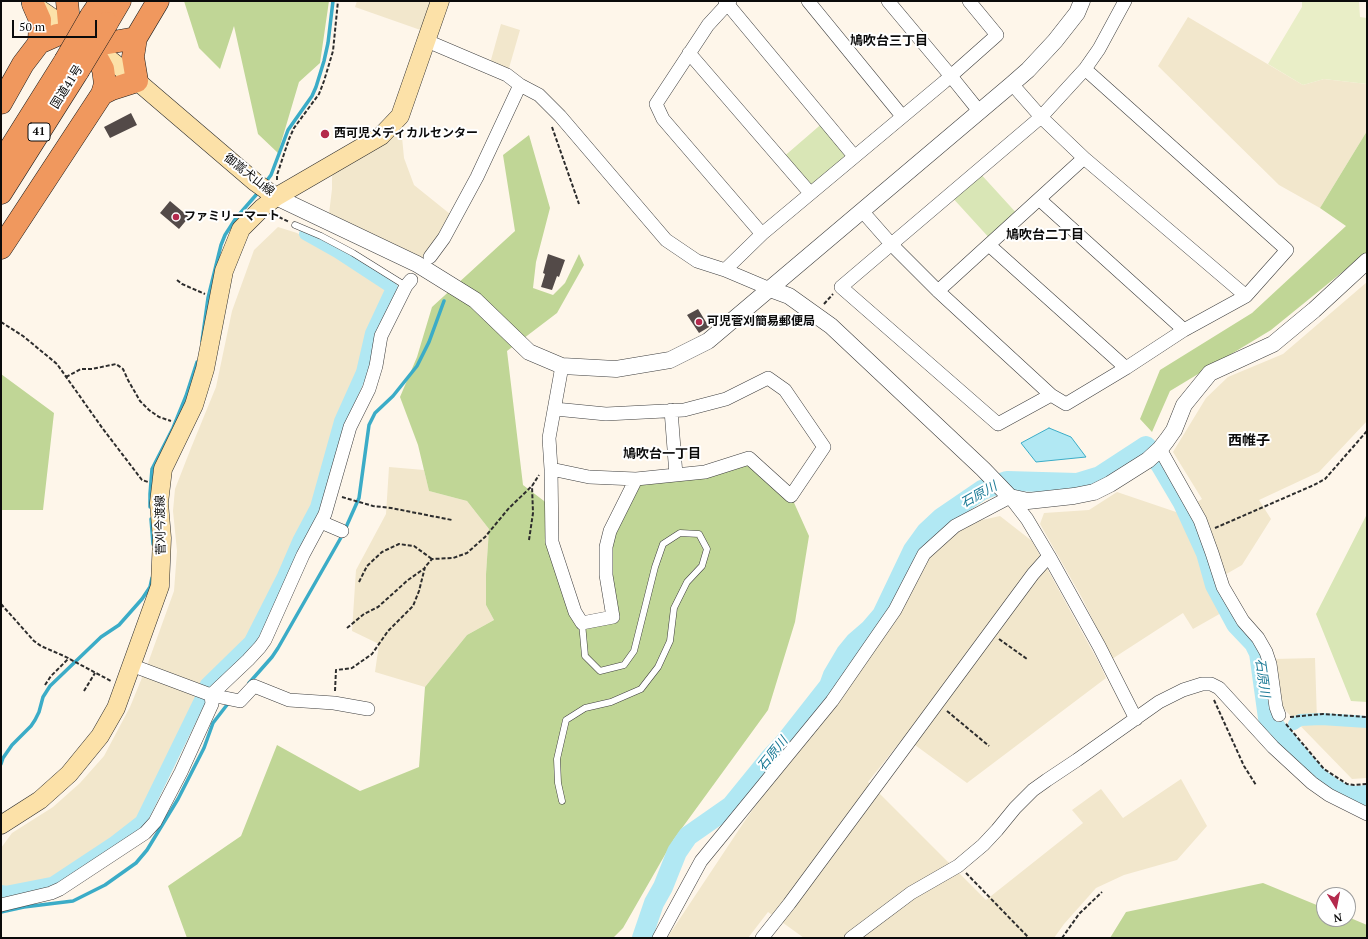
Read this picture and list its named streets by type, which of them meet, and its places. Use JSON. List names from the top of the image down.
{
  "streets": {
    "highway": ["国道41号", "41"],
    "main road": ["御嵩犬山線", "菅刈今渡線"]
  },
  "crossings": [
    ["御嵩犬山線", "菅刈今渡線"]
  ],
  "districts": [
    "鳩吹台三丁目",
    "鳩吹台二丁目",
    "西帷子",
    "鳩吹台一丁目"
  ],
  "water": ["石原川"],
  "places": ["西可児メディカルセンター", "ファミリーマート", "可児菅刈簡易郵便局"],
  "scale_bar": "50 m",
  "north": "bottom"
}
